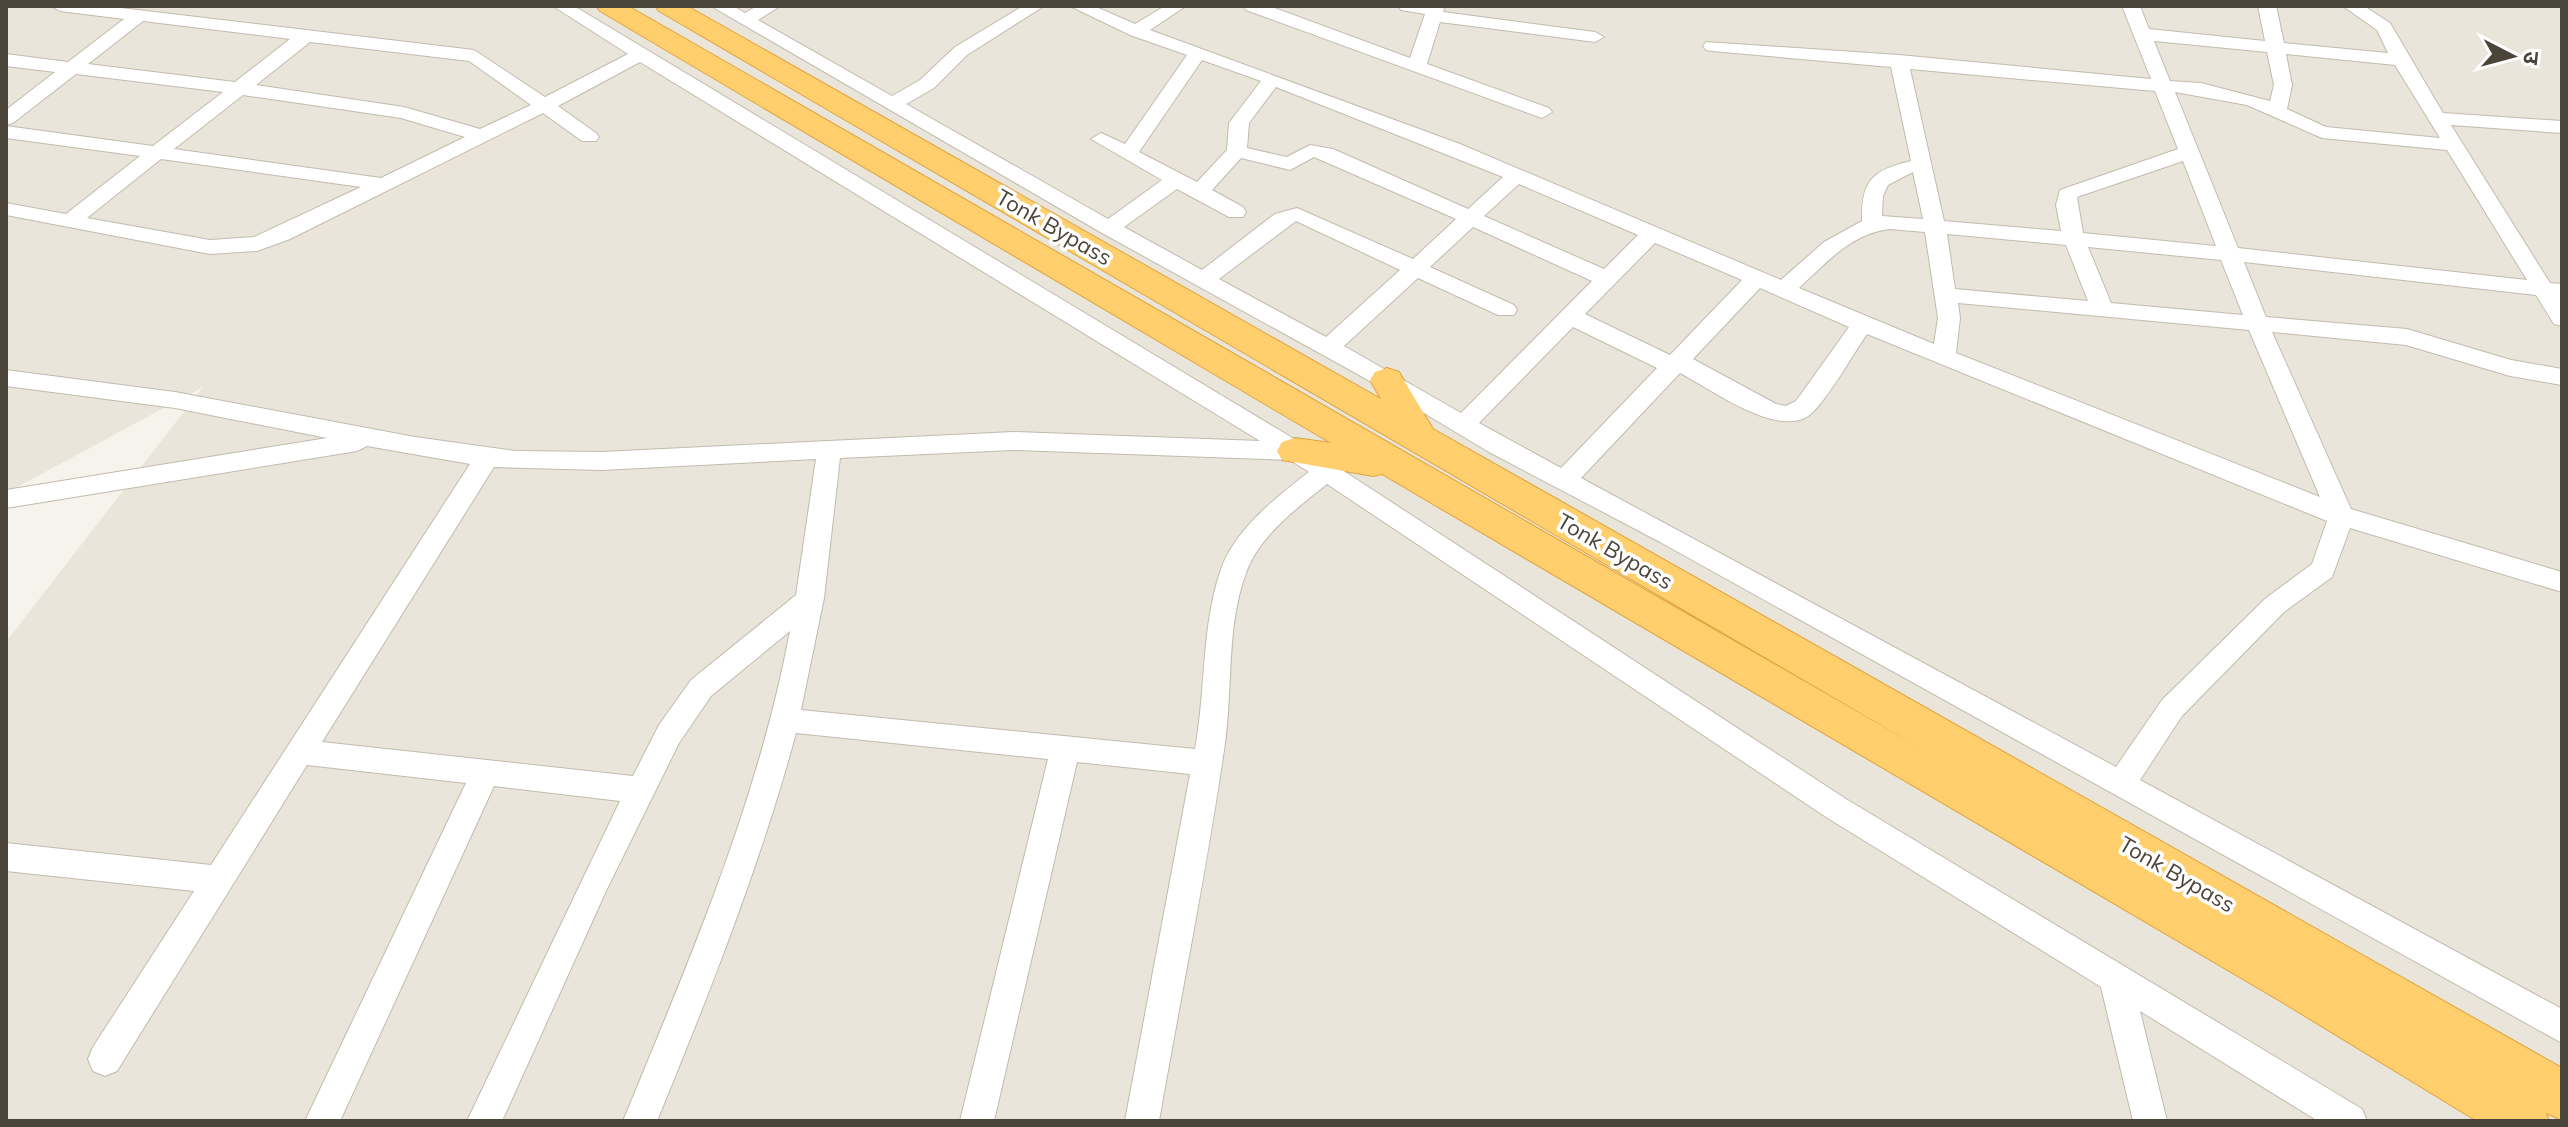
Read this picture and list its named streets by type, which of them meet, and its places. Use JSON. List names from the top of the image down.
{
  "streets": {
    "highway": ["Tonk Bypass"]
  },
  "north": "right"
}
